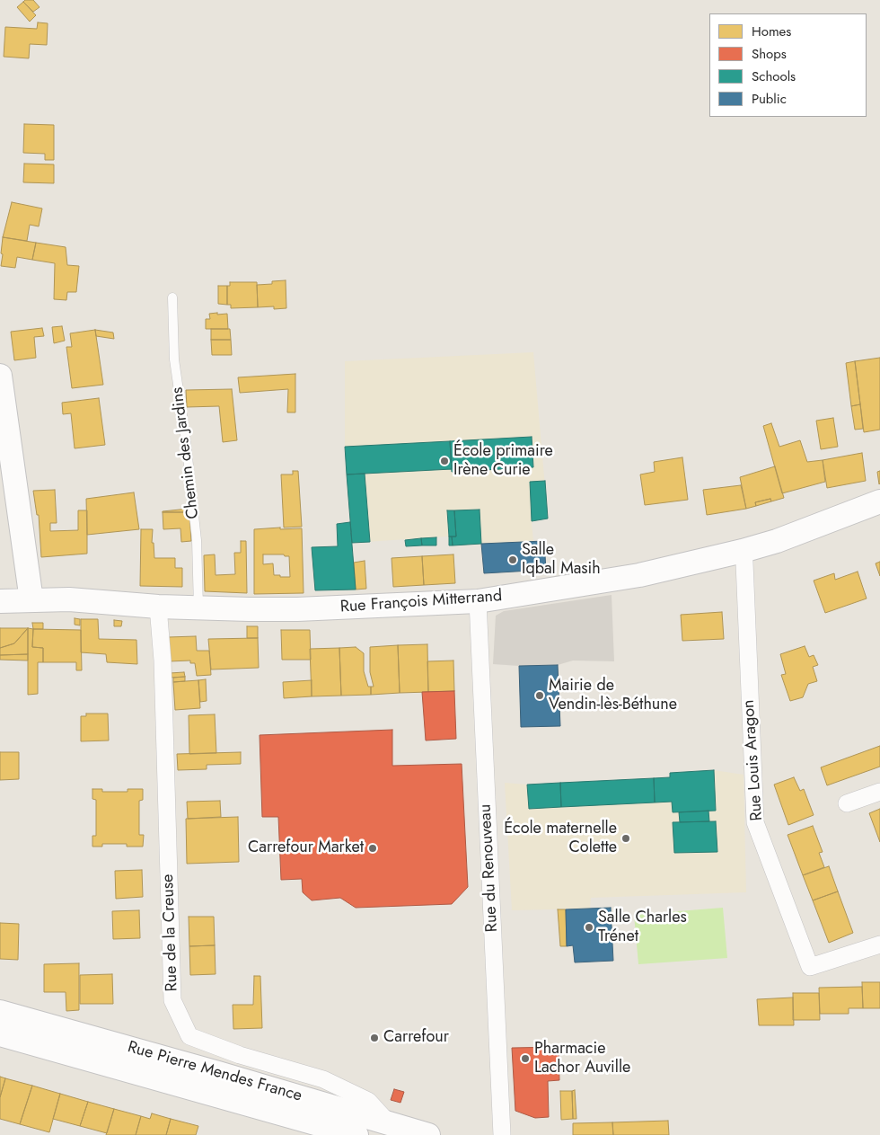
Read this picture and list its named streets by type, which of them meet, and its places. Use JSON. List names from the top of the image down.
{
  "streets": {
    "street": [
      "Rue François Mitterrand",
      "Rue Louis Aragon",
      "Rue du Renouveau",
      "Rue de la Creuse",
      "Rue Pierre Mendes France"
    ],
    "lane": ["Chemin des Jardins"]
  },
  "crossings": [
    ["Chemin des Jardins", "Rue François Mitterrand"],
    ["Rue François Mitterrand", "Rue Louis Aragon"],
    ["Rue François Mitterrand", "Rue du Renouveau"],
    ["Rue François Mitterrand", "Rue de la Creuse"],
    ["Rue de la Creuse", "Rue Pierre Mendes France"]
  ],
  "places": [
    "École primaire Irène Curie",
    "Salle Iqbal Masih",
    "Mairie de Vendin-lès-Béthune",
    "École maternelle Colette",
    "Carrefour Market",
    "Salle Charles Trénet",
    "Carrefour",
    "Pharmacie Lachor Auville"
  ],
  "legend": [
    "Homes",
    "Shops",
    "Schools",
    "Public"
  ]
}
